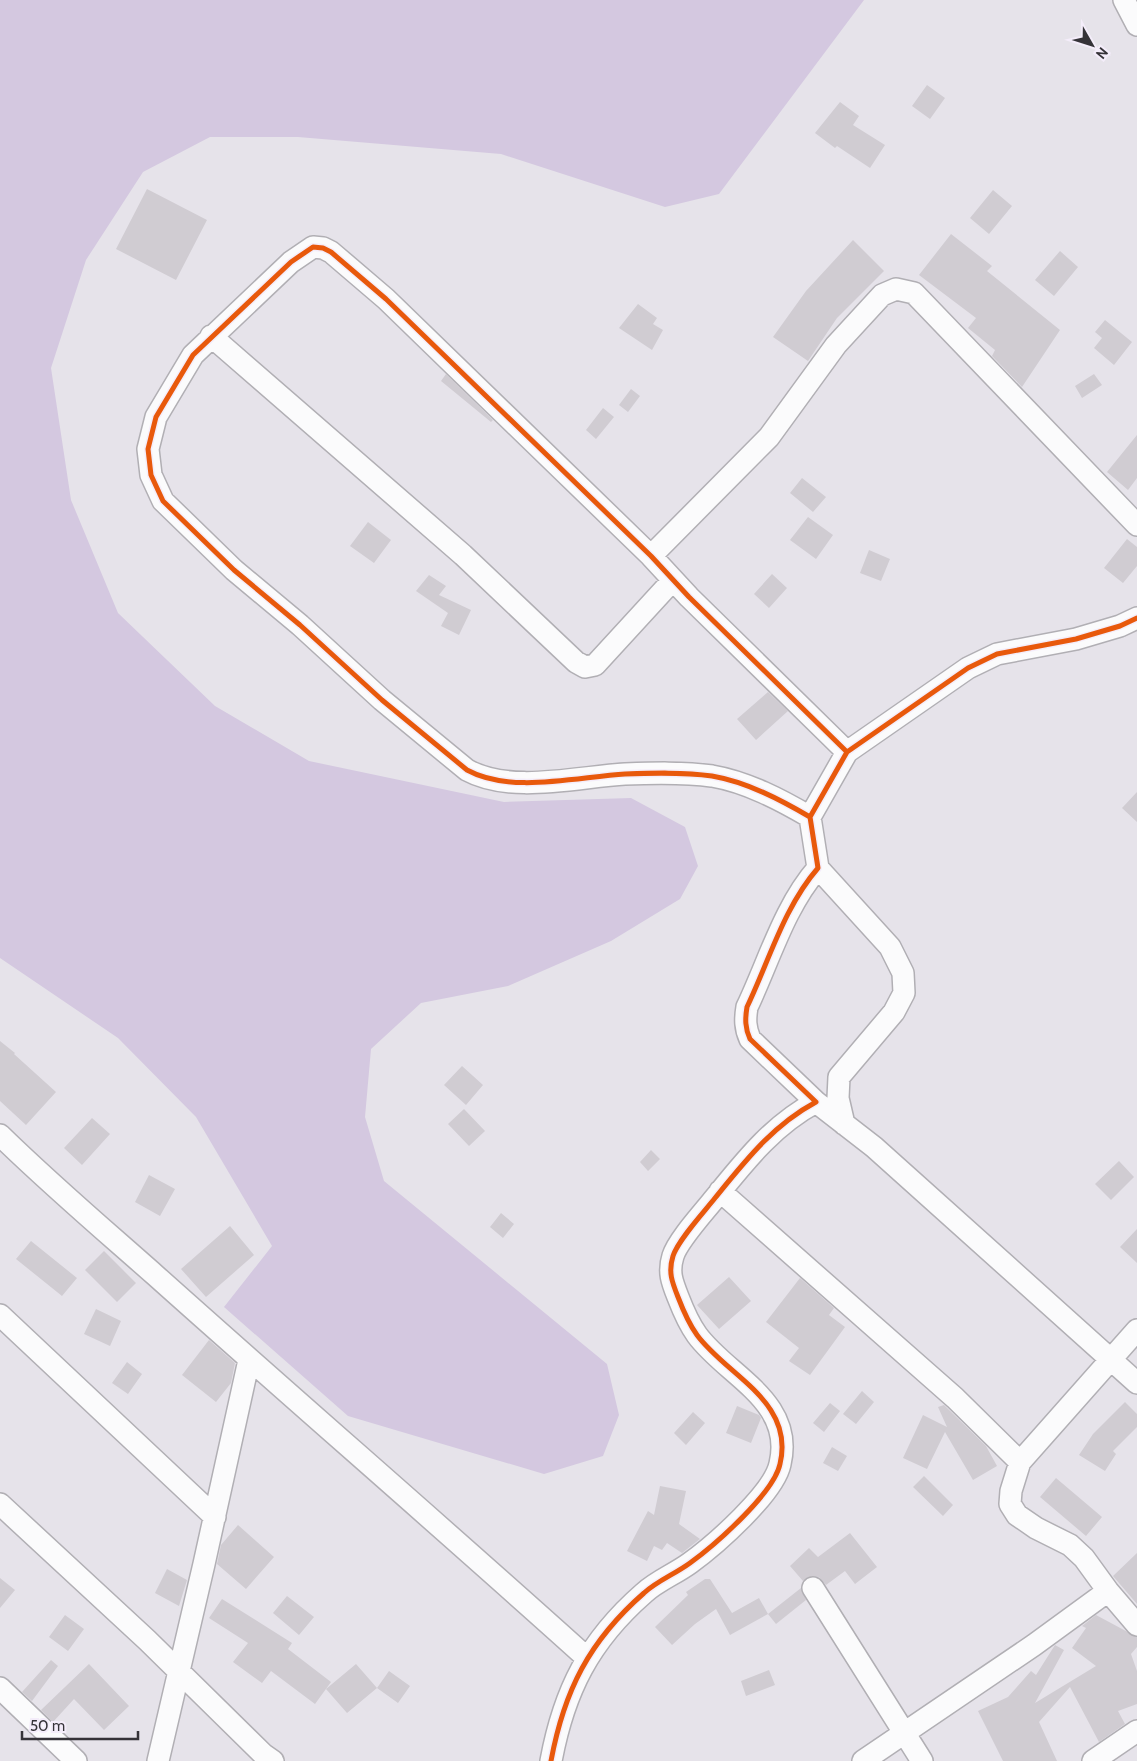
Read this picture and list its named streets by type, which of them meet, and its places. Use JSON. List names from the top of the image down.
{
  "scale_bar": "50 m",
  "north": "bottom right"
}
